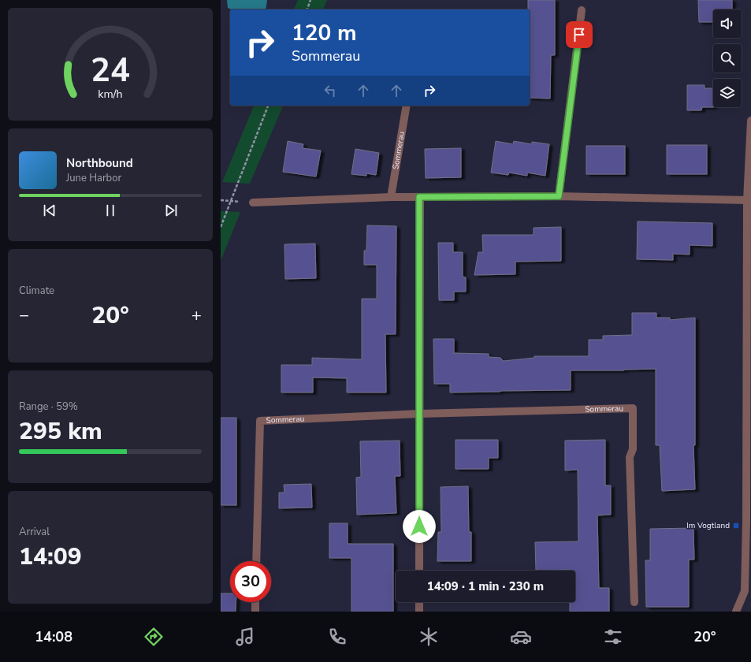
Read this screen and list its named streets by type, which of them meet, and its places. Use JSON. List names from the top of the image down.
{
  "streets": {
    "street": ["Sommerau"]
  },
  "places": {
    "transit": ["Im Vogtland"]
  },
  "page": {
    "turn": ["120 m", "Sommerau"],
    "song": ["Northbound", "June Harbor"],
    "tile": [
      "Climate",
      ["Range · 59%", "295 km"],
      ["Arrival", "14:09"]
    ],
    "heat": ["−", "20°", "+"],
    "limit": "30",
    "trip": "14:09 · 1 min · 230 m",
    "tabs": ["14:08", "20°"],
    "gauge": ["24", "km/h"]
  }
}
